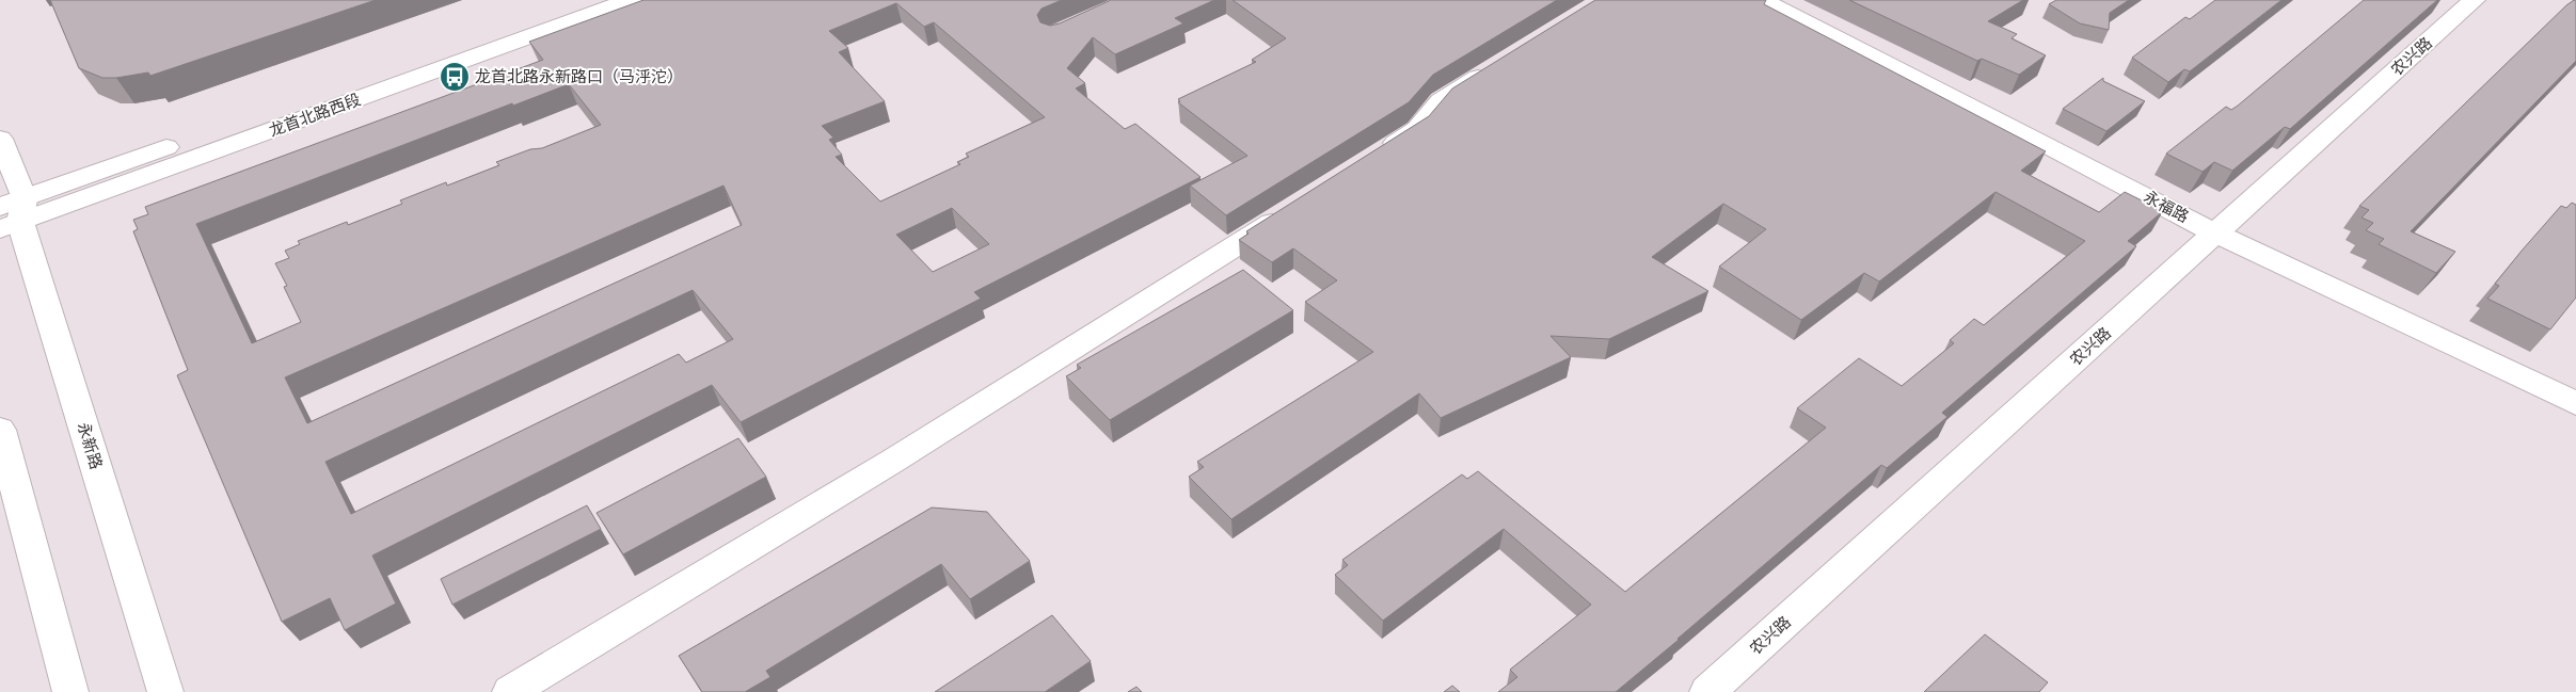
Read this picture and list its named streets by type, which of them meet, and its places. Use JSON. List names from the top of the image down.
{
  "streets": {
    "street": [
      "农兴路",
      "龙首北路西段",
      "永福路",
      "永新路"
    ]
  },
  "crossings": [
    ["农兴路", "永福路"],
    ["龙首北路西段", "永新路"]
  ],
  "places": {
    "bus stop": ["龙首北路永新路口（马泘沱）"]
  }
}
